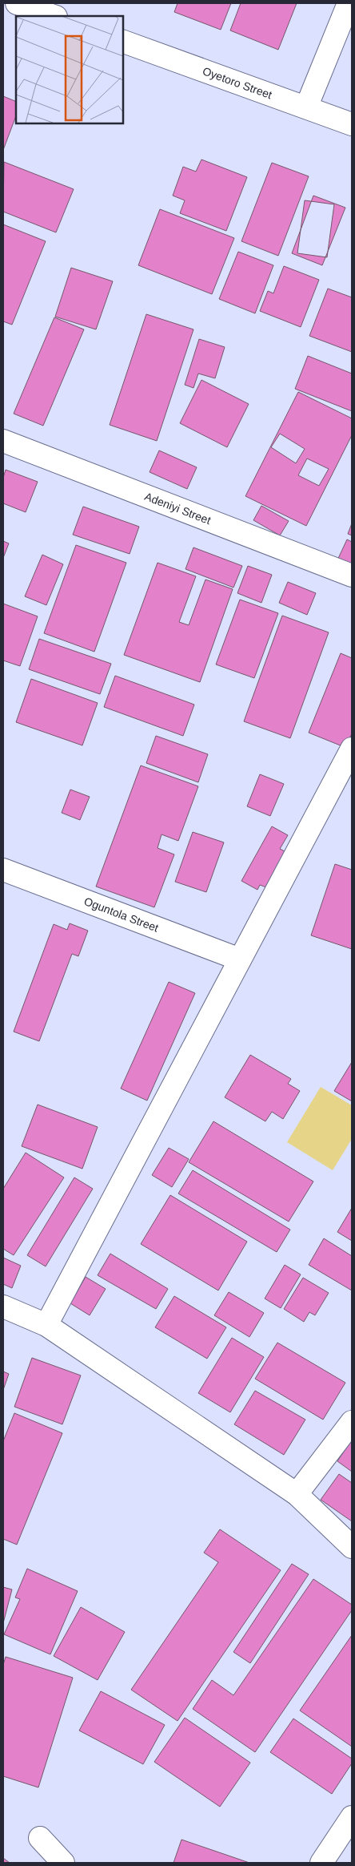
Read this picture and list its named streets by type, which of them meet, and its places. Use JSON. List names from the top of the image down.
{
  "streets": {
    "street": ["Oyetoro Street", "Adeniyi Street", "Oguntola Street"]
  }
}
